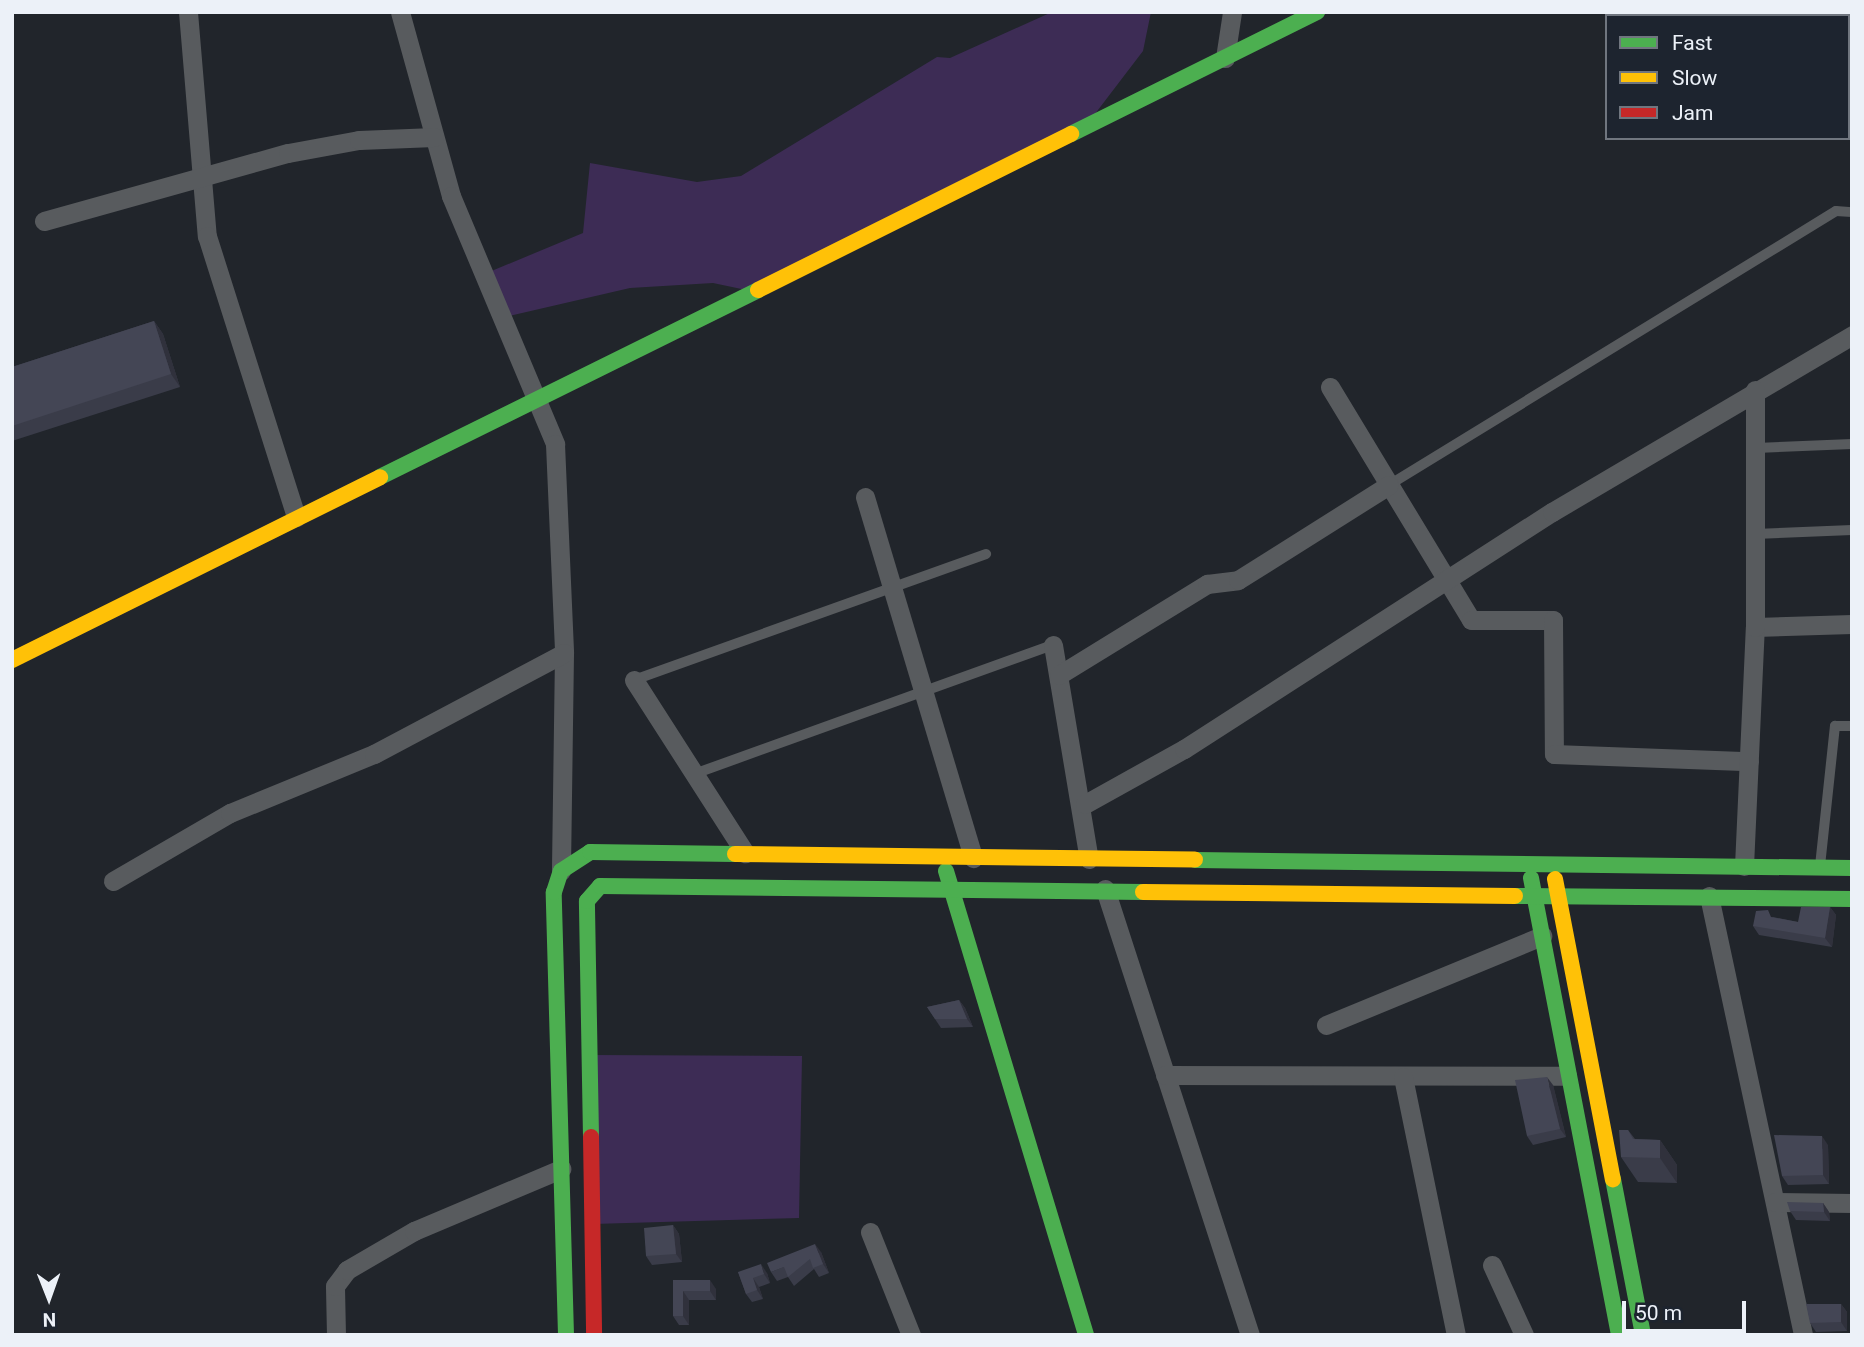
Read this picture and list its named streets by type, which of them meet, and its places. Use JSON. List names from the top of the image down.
{
  "legend": ["Fast", "Slow", "Jam"],
  "scale_bar": "50 m",
  "north": "bottom"
}
